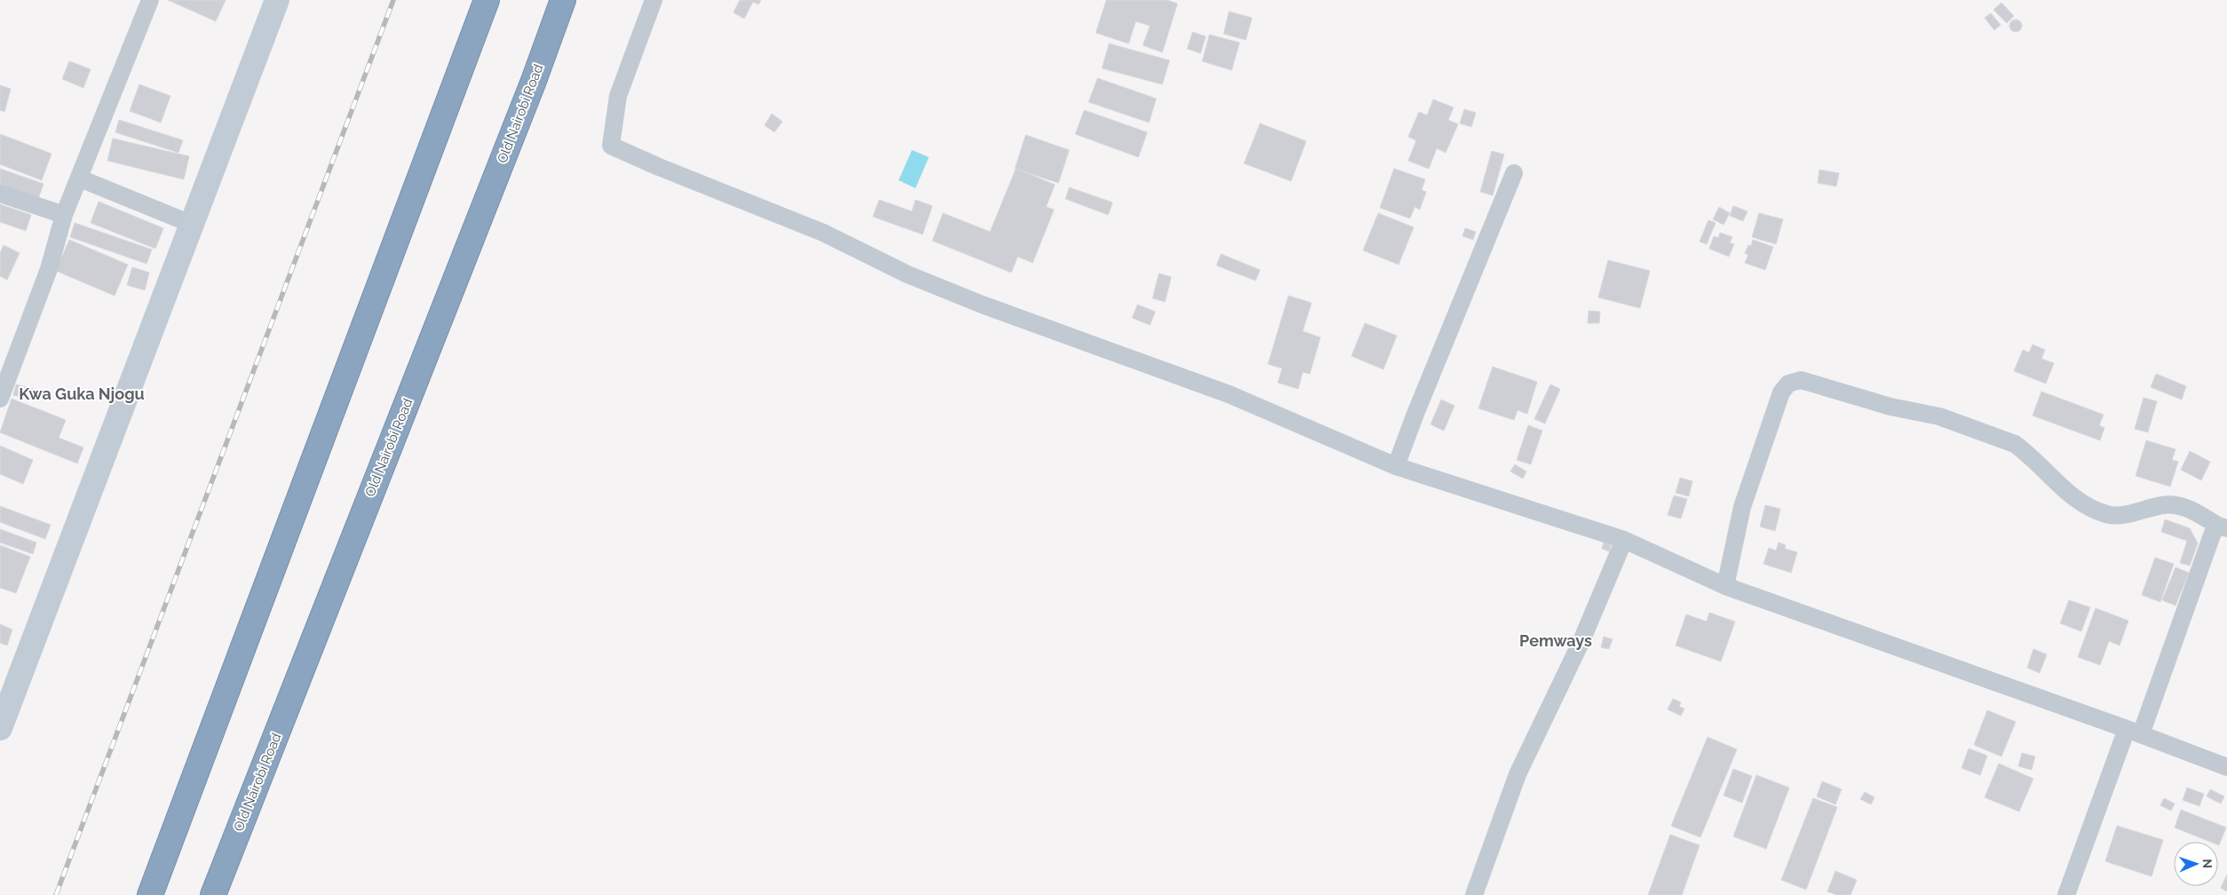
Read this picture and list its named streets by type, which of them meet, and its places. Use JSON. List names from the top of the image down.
{
  "streets": {
    "highway": ["Old Nairobi Road"]
  },
  "districts": ["Kwa Guka Njogu", "Pemways"],
  "north": "right"
}
